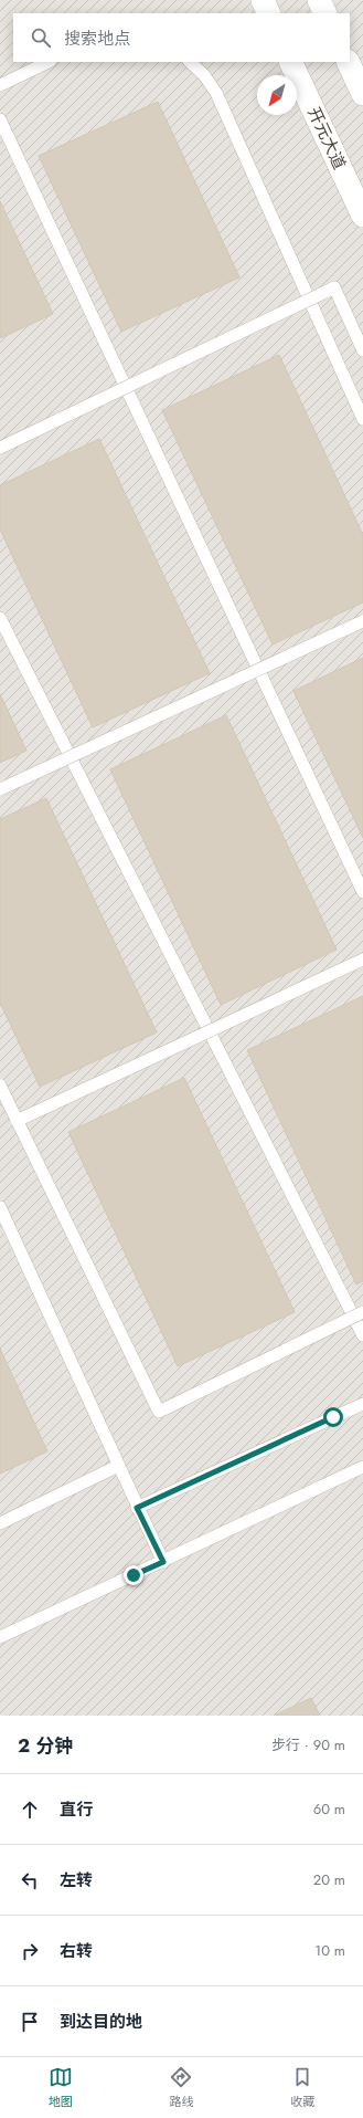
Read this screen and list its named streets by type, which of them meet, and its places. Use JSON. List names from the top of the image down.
{
  "streets": {
    "street": ["开元大道"]
  },
  "north": "bottom left",
  "page": {
    "search": "搜索地点",
    "heading": ["2 分钟", "步行 · 90 m"],
    "list": [
      ["直行", "60 m"],
      ["左转", "20 m"],
      ["右转", "10 m"],
      "到达目的地"
    ],
    "nav": ["地图", "路线", "收藏"]
  }
}
